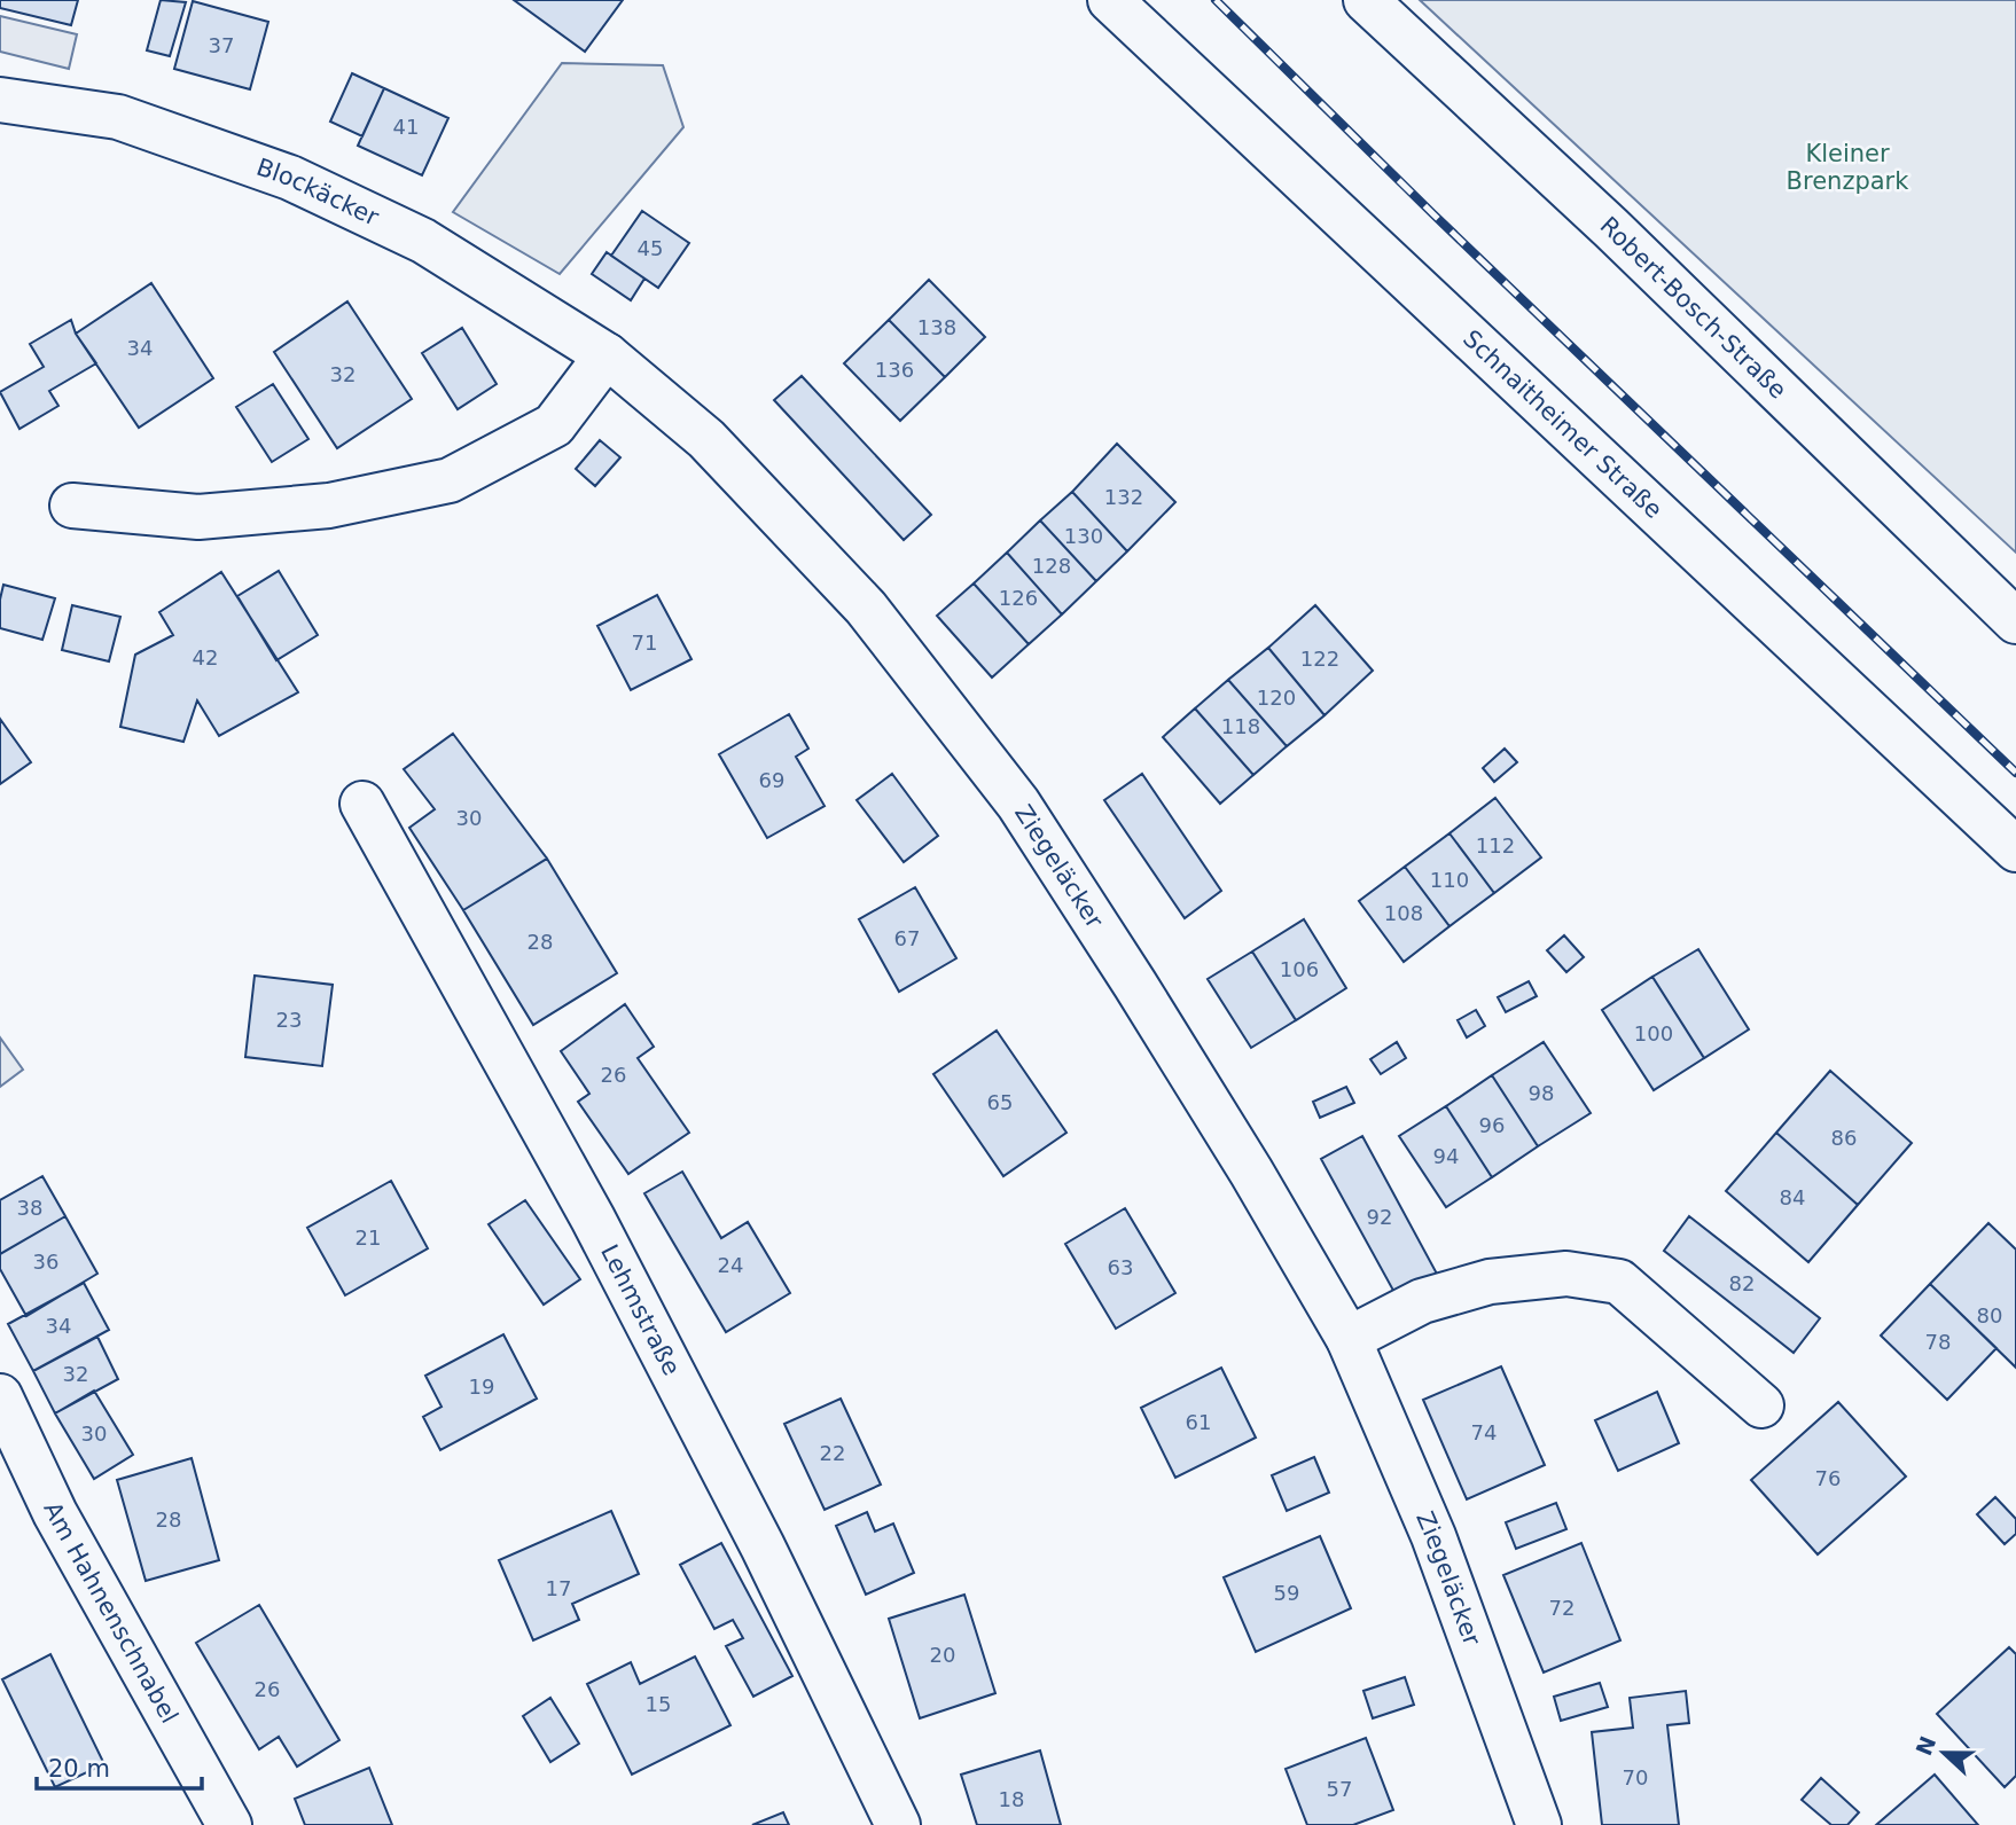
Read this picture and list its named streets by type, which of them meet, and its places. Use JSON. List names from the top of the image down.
{
  "streets": {
    "street": [
      "Blockäcker",
      "Robert-Bosch-Straße",
      "Schnaitheimer Straße",
      "Ziegeläcker",
      "Lehmstraße",
      "Am Hahnenschnabel"
    ]
  },
  "crossings": [
    ["Blockäcker", "Ziegeläcker"]
  ],
  "parks": ["Kleiner Brenzpark"],
  "house_numbers": [
    "37",
    "41",
    "45",
    "138",
    "34",
    "136",
    "32",
    "132",
    "130",
    "128",
    "126",
    "71",
    "42",
    "122",
    "120",
    "118",
    "69",
    "30",
    "112",
    "110",
    "108",
    "67",
    "28",
    "106",
    "23",
    "100",
    "26",
    "98",
    "65",
    "96",
    "86",
    "94",
    "84",
    "38",
    "92",
    "21",
    "36",
    "24",
    "63",
    "82",
    "80",
    "34",
    "78",
    "32",
    "19",
    "61",
    "74",
    "30",
    "22",
    "76",
    "28",
    "17",
    "59",
    "72",
    "20",
    "26",
    "15",
    "70",
    "57",
    "18"
  ],
  "scale_bar": "20 m",
  "north": "left"
}
